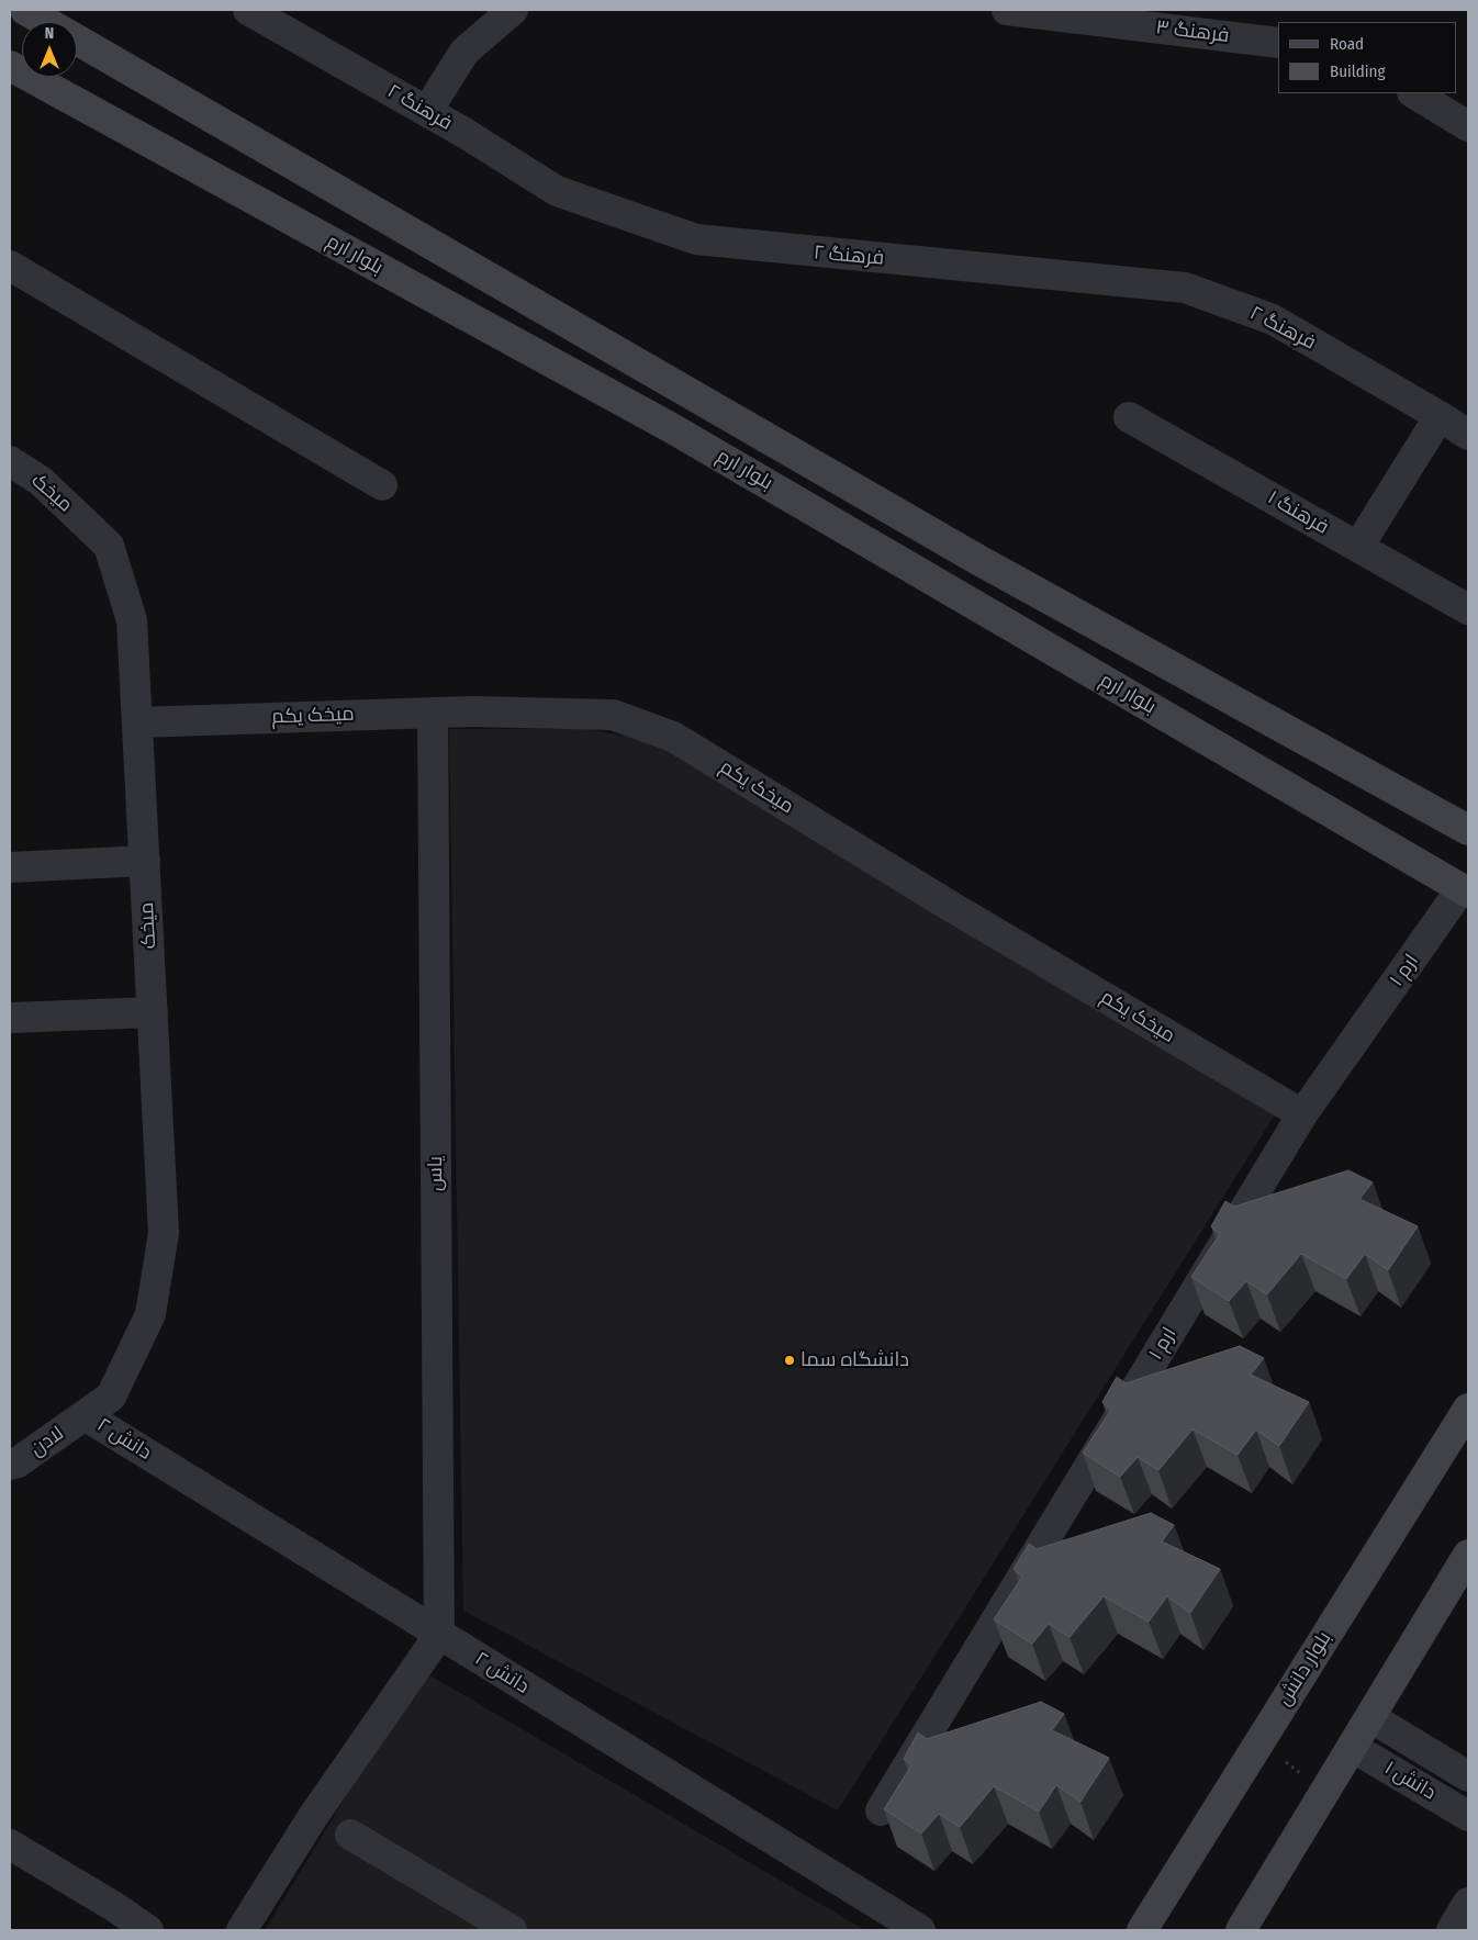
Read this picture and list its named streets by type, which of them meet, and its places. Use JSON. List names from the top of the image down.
{
  "streets": {
    "street": [
      "فرهنگ ۳",
      "فرهنگ ۲",
      "بلوار ارم",
      "میخک",
      "فرهنگ ۱",
      "میخک یکم",
      "ارم ۱",
      "یاس",
      "دانش ۲",
      "لادن",
      "بلوار دانش",
      "دانش ۱"
    ]
  },
  "crossings": [
    ["بلوار ارم", "ارم ۱"],
    ["میخک", "میخک یکم"],
    ["میخک", "دانش ۲"],
    ["میخک", "لادن"],
    ["میخک یکم", "ارم ۱"],
    ["میخک یکم", "یاس"],
    ["یاس", "دانش ۲"],
    ["دانش ۲", "لادن"]
  ],
  "places": ["دانشگاه سما"],
  "legend": ["Road", "Building"],
  "north": "top"
}
